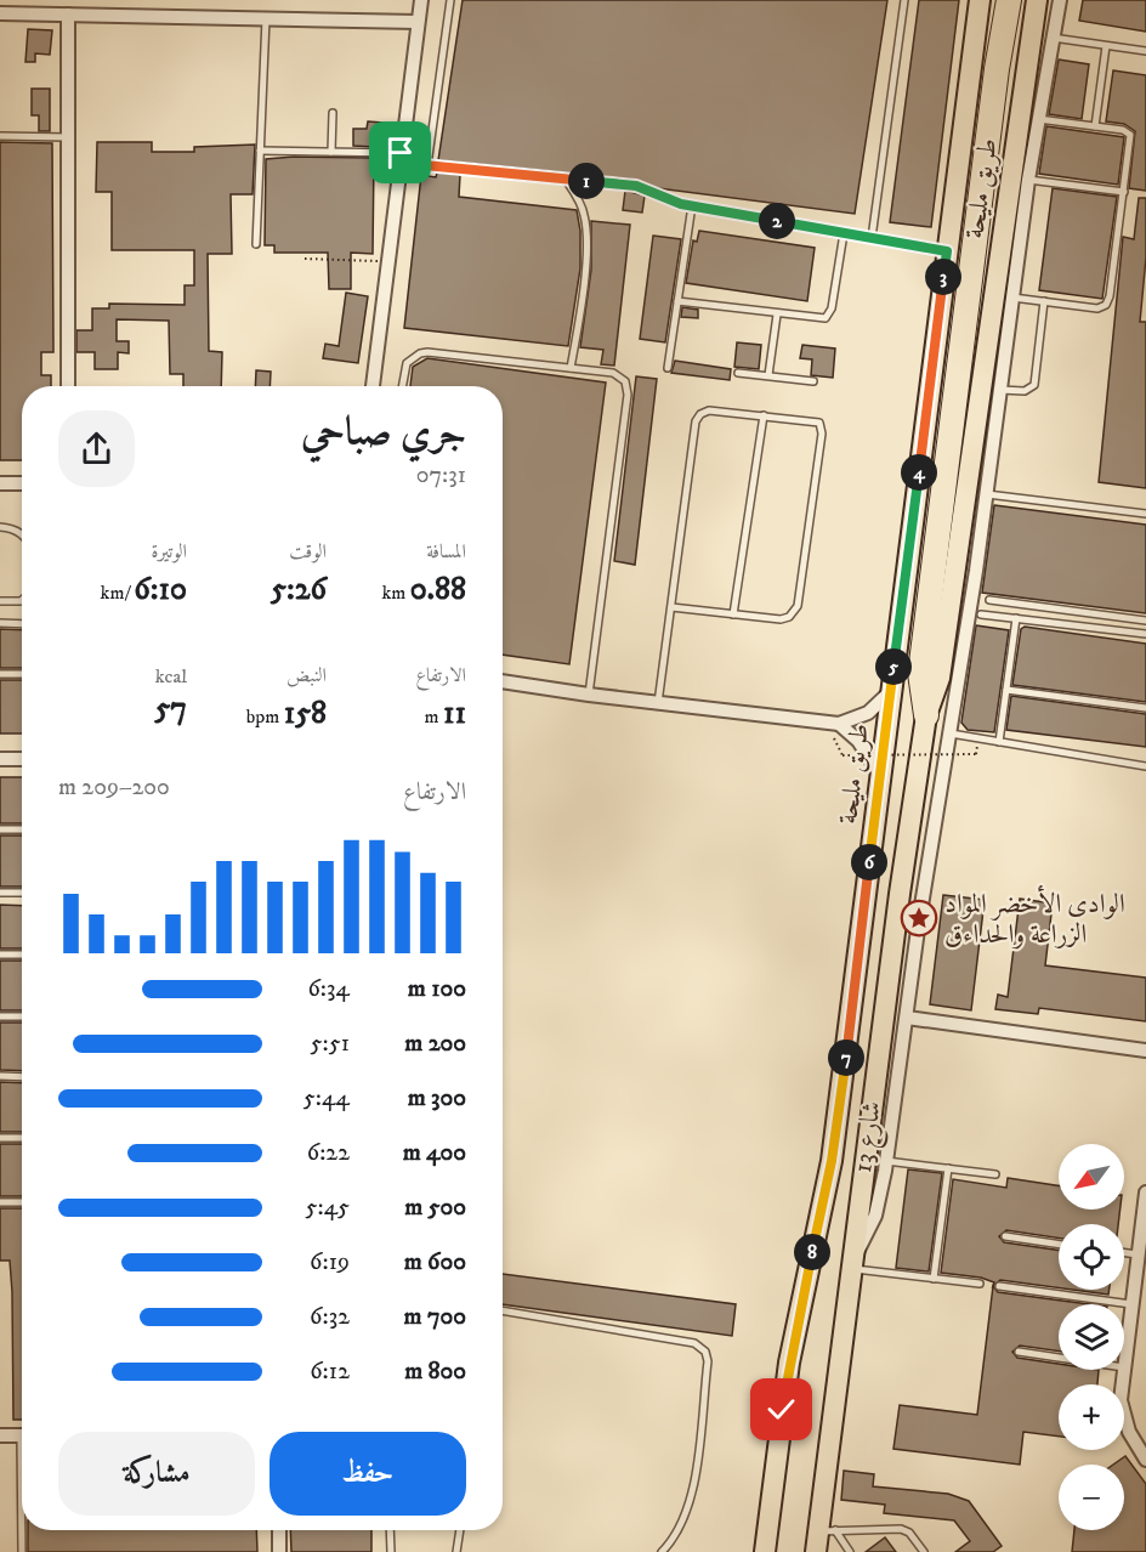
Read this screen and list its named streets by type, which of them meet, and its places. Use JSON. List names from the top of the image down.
{
  "streets": {
    "main road": ["طريق مليحة"],
    "street": ["شارع 13"]
  },
  "crossings": [
    ["طريق مليحة", "شارع 13"]
  ],
  "places": {
    "place": ["الوادى الأخضر المواد الزراعة والحداءق"]
  },
  "north": "bottom left",
  "page": {
    "pins": [
      "1",
      "2",
      "3",
      "4",
      "5",
      "6",
      "7",
      "8"
    ],
    "heading": ["جري صباحي", "07:31"],
    "stats": [
      ["المسافة", "0.88 km"],
      ["الوقت", "5:26"],
      ["الوتيرة", "6:10 /km"],
      ["الارتفاع", "11 m"],
      ["النبض", "158 bpm"],
      ["kcal", "57"]
    ],
    "chart": ["الارتفاع", "200–209 m"],
    "list": [
      {
        "name": "100 m",
        "note": "6:34"
      },
      {
        "name": "200 m",
        "note": "5:51"
      },
      {
        "name": "300 m",
        "note": "5:44"
      },
      {
        "name": "400 m",
        "note": "6:22"
      },
      {
        "name": "500 m",
        "note": "5:45"
      },
      {
        "name": "600 m",
        "note": "6:19"
      },
      {
        "name": "700 m",
        "note": "6:32"
      },
      {
        "name": "800 m",
        "note": "6:12"
      }
    ],
    "map_buttons": ["+", "−"],
    "buttons": ["حفظ", "مشاركة"]
  }
}
